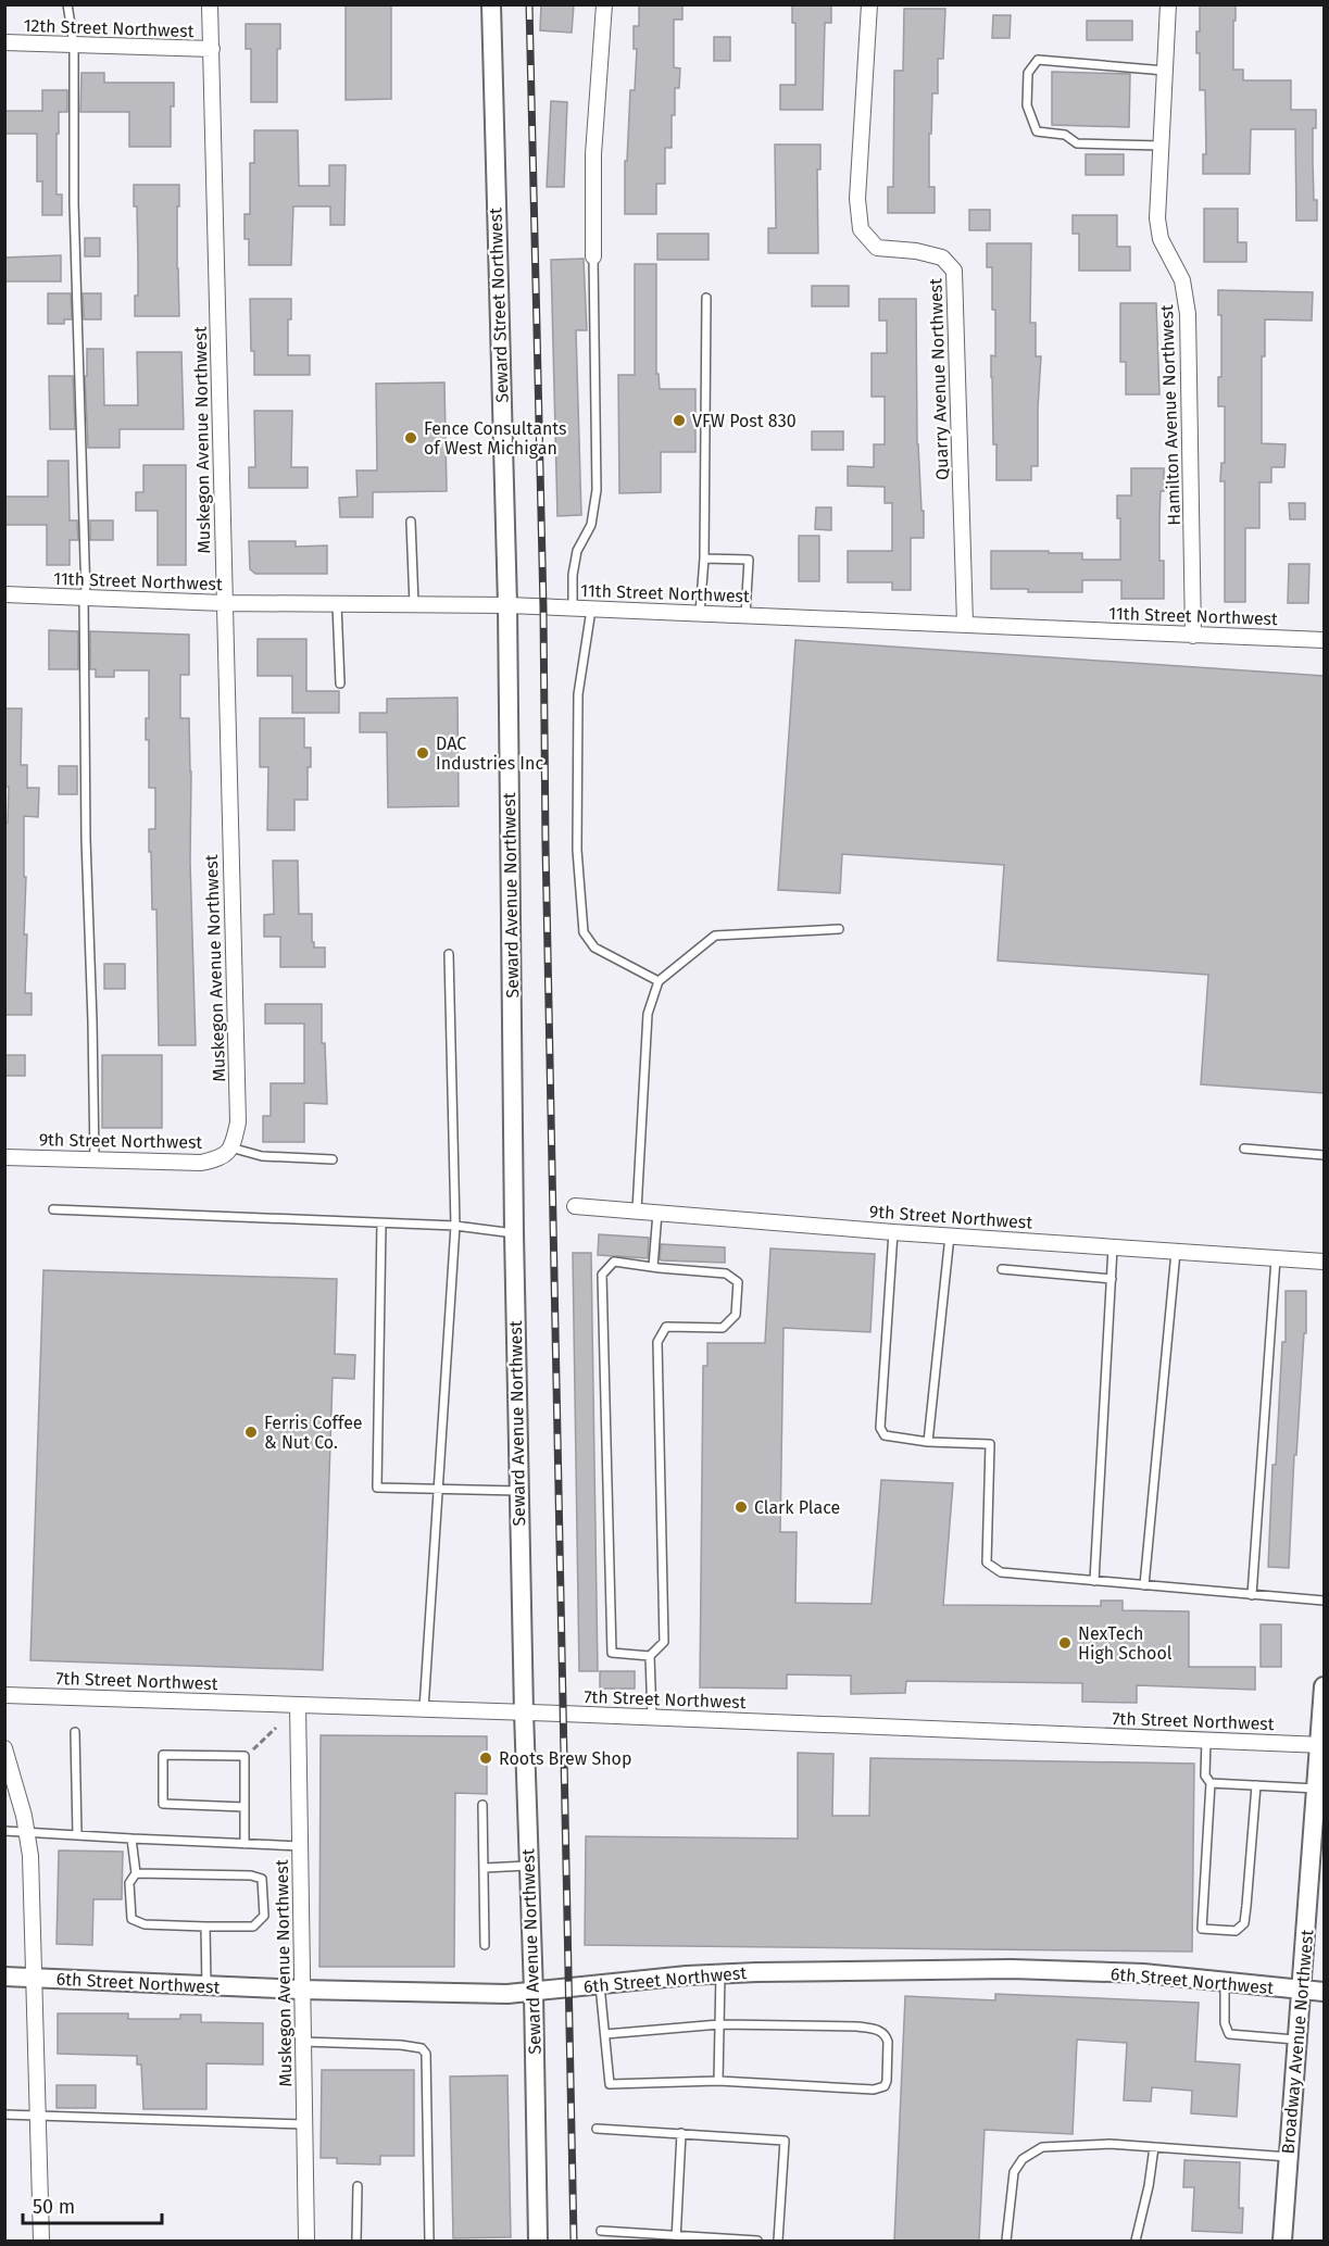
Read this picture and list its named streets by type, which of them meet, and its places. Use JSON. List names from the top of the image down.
{
  "streets": {
    "street": [
      "12th Street Northwest",
      "Seward Street Northwest",
      "Quarry Avenue Northwest",
      "Hamilton Avenue Northwest",
      "Muskegon Avenue Northwest",
      "11th Street Northwest",
      "Seward Avenue Northwest",
      "9th Street Northwest",
      "7th Street Northwest",
      "6th Street Northwest",
      "Broadway Avenue Northwest"
    ]
  },
  "crossings": [
    ["12th Street Northwest", "Muskegon Avenue Northwest"],
    ["Seward Street Northwest", "11th Street Northwest"],
    ["Seward Street Northwest", "Seward Avenue Northwest"],
    ["Quarry Avenue Northwest", "11th Street Northwest"],
    ["Hamilton Avenue Northwest", "11th Street Northwest"],
    ["Muskegon Avenue Northwest", "11th Street Northwest"],
    ["Muskegon Avenue Northwest", "9th Street Northwest"],
    ["Muskegon Avenue Northwest", "7th Street Northwest"],
    ["Muskegon Avenue Northwest", "6th Street Northwest"],
    ["11th Street Northwest", "Seward Avenue Northwest"],
    ["Seward Avenue Northwest", "7th Street Northwest"],
    ["Seward Avenue Northwest", "6th Street Northwest"],
    ["7th Street Northwest", "Broadway Avenue Northwest"],
    ["6th Street Northwest", "Broadway Avenue Northwest"]
  ],
  "places": [
    "VFW Post 830",
    "Fence Consultants of West Michigan",
    "DAC Industries Inc",
    "Ferris Coffee & Nut Co.",
    "Clark Place",
    "NexTech High School",
    "Roots Brew Shop"
  ],
  "scale_bar": "50 m"
}
